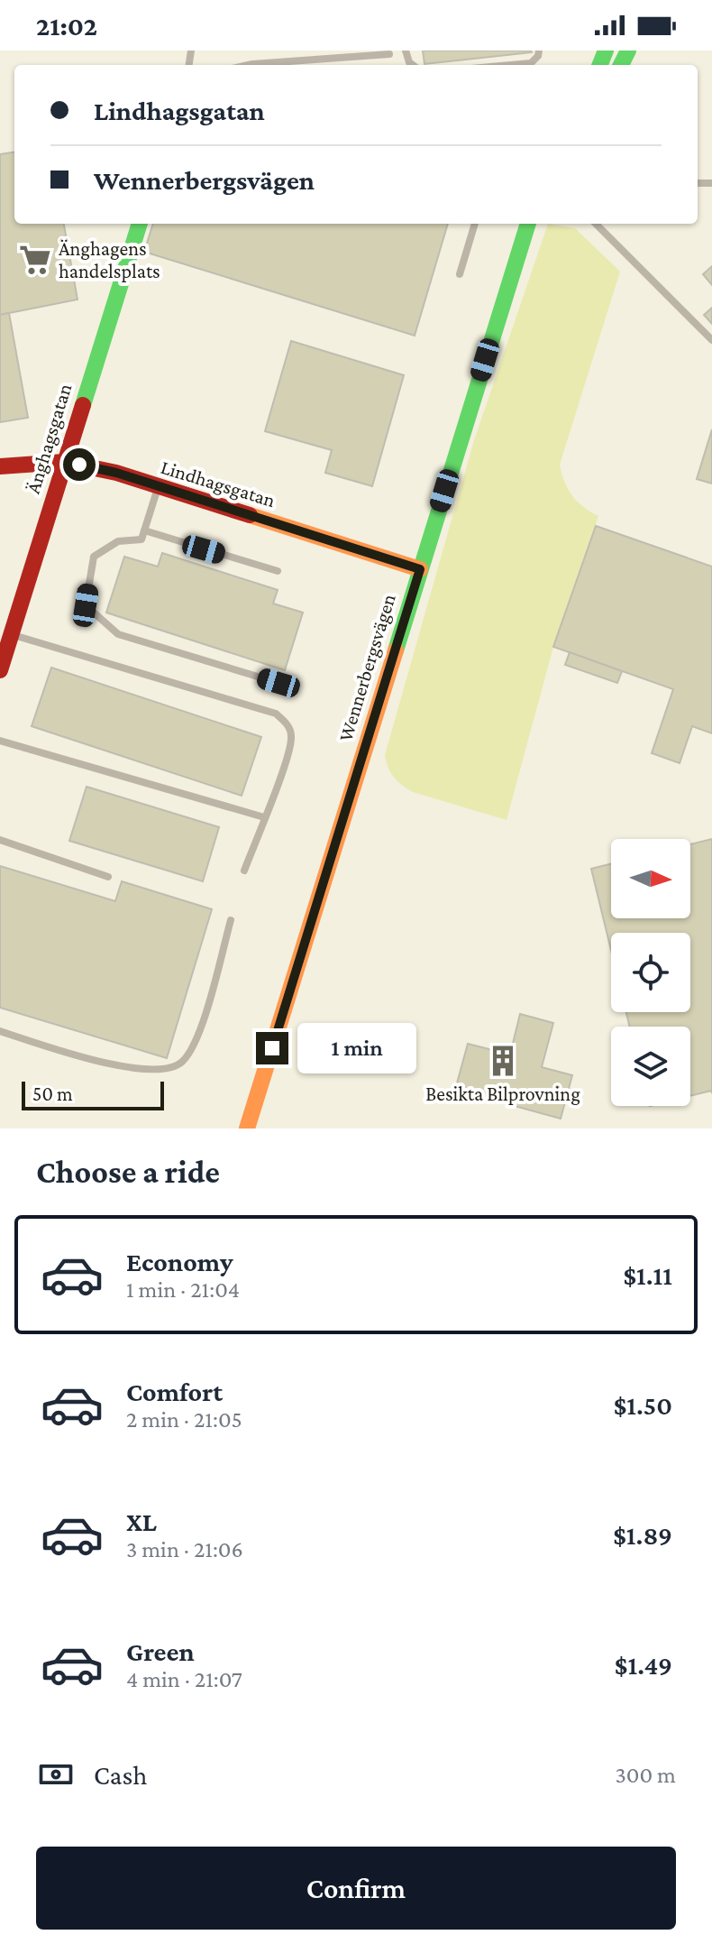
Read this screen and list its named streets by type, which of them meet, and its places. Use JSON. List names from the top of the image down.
{
  "streets": {
    "street": ["Änghagsgatan", "Lindhagsgatan", "Wennerbergsvägen"]
  },
  "crossings": [
    ["Änghagsgatan", "Lindhagsgatan"],
    ["Lindhagsgatan", "Wennerbergsvägen"]
  ],
  "places": {
    "supermarket": ["Änghagens handelsplats"],
    "building": ["Besikta Bilprovning"]
  },
  "scale_bar": "50 m",
  "north": "right",
  "page": {
    "status": "21:02",
    "banner": ["Lindhagsgatan", "Wennerbergsvägen"],
    "bubble": "1 min",
    "scale": "50 m",
    "heading": "Choose a ride",
    "list": [
      {
        "name": "Economy",
        "note": "1 min · 21:04",
        "value": "$1.11"
      },
      {
        "name": "Comfort",
        "note": "2 min · 21:05",
        "value": "$1.50"
      },
      {
        "name": "XL",
        "note": "3 min · 21:06",
        "value": "$1.89"
      },
      {
        "name": "Green",
        "note": "4 min · 21:07",
        "value": "$1.49"
      }
    ],
    "pay": ["Cash", "300 m"],
    "buttons": "Confirm"
  }
}
